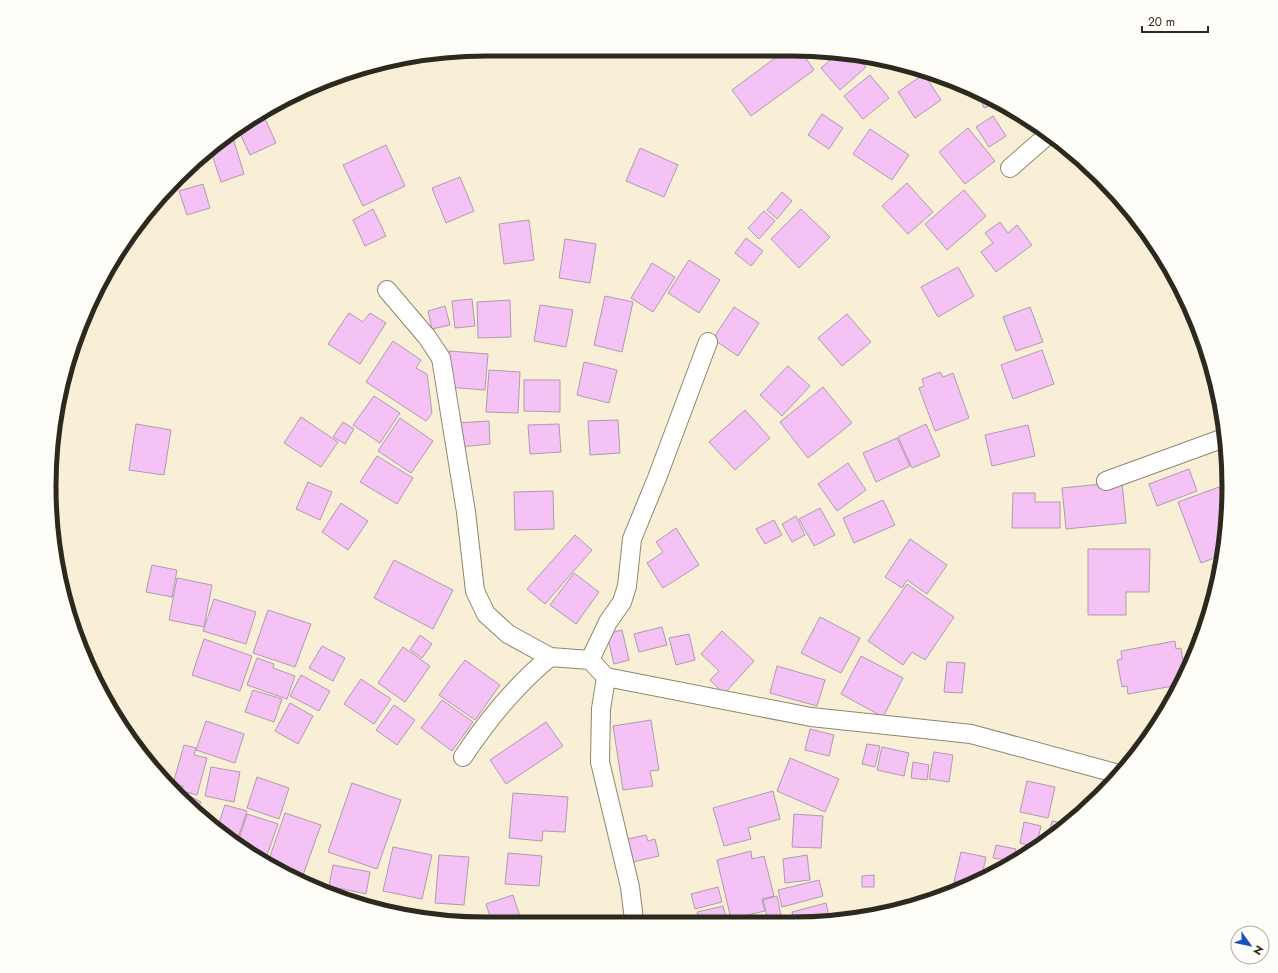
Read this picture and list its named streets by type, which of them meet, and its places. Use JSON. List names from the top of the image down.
{
  "scale_bar": "20 m",
  "north": "bottom right"
}
